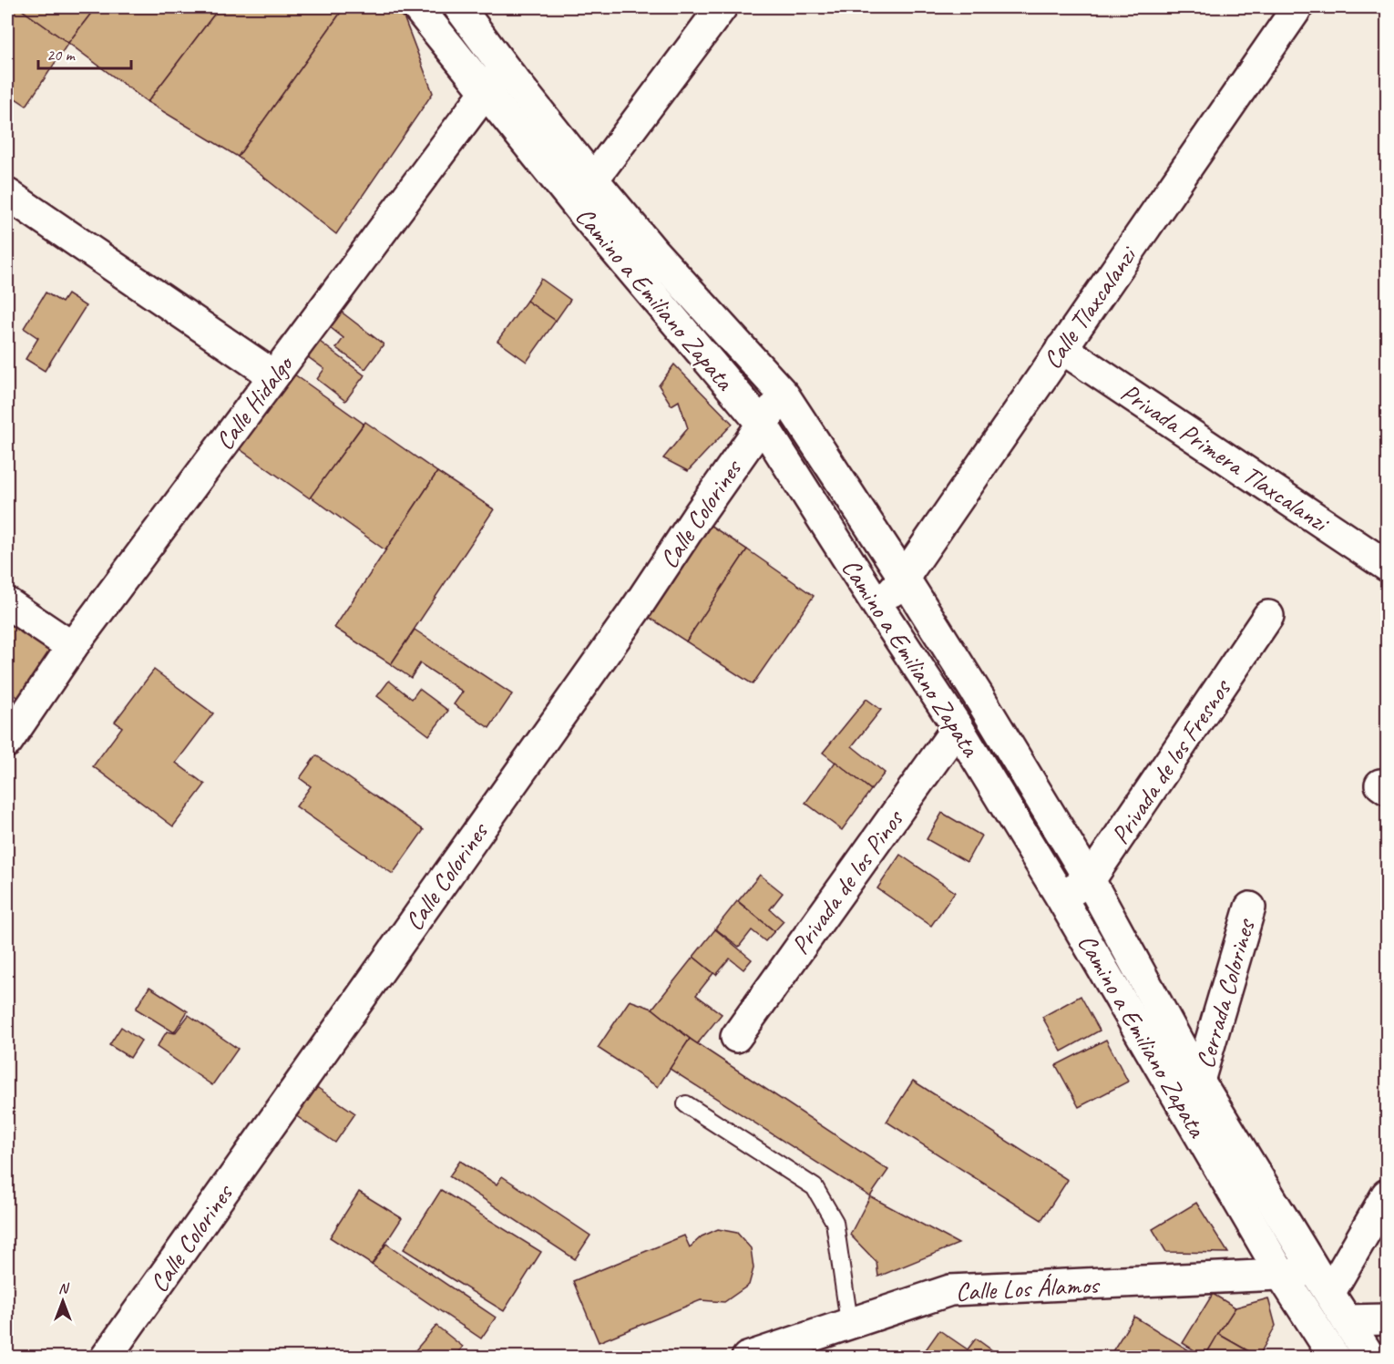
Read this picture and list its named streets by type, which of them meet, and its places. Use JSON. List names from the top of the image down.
{
  "streets": {
    "street": [
      "Camino a Emiliano Zapata",
      "Calle Tlaxcalanzi",
      "Calle Hidalgo",
      "Privada Primera Tlaxcalanzi",
      "Calle Colorines",
      "Privada de los Fresnos",
      "Privada de los Pinos",
      "Cerrada Colorines",
      "Calle Los Álamos"
    ]
  },
  "crossings": [
    ["Camino a Emiliano Zapata", "Calle Tlaxcalanzi"],
    ["Camino a Emiliano Zapata", "Calle Hidalgo"],
    ["Camino a Emiliano Zapata", "Calle Colorines"],
    ["Camino a Emiliano Zapata", "Privada de los Fresnos"],
    ["Camino a Emiliano Zapata", "Privada de los Pinos"],
    ["Camino a Emiliano Zapata", "Cerrada Colorines"],
    ["Camino a Emiliano Zapata", "Calle Los Álamos"],
    ["Calle Tlaxcalanzi", "Privada Primera Tlaxcalanzi"]
  ],
  "scale_bar": "20 m",
  "north": "top"
}
